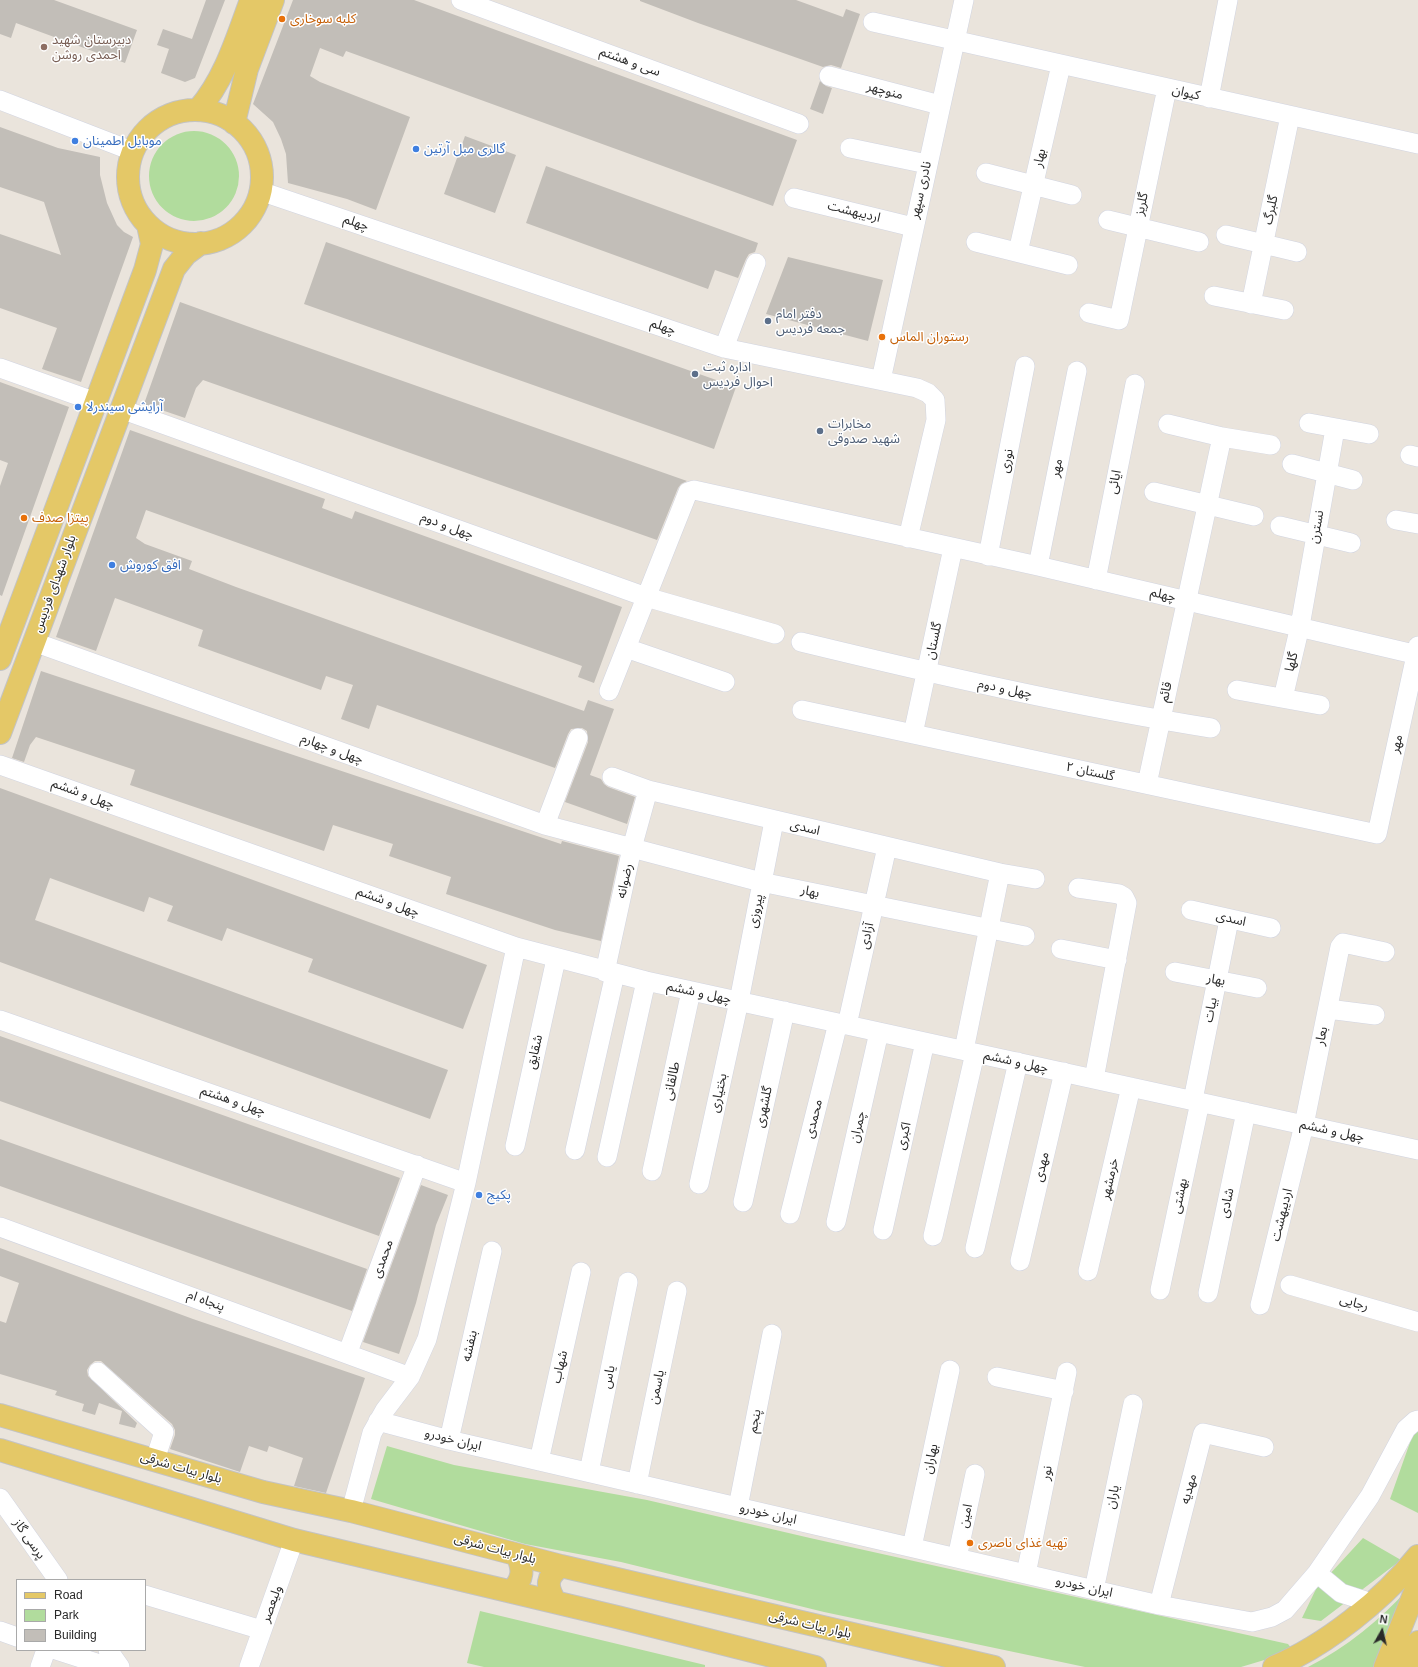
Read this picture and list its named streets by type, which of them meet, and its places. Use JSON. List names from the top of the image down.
{
  "streets": {
    "main road": ["بلوار شهدای فردیس", "بلوار بیات شرقی"],
    "street": [
      "سی و هشتم",
      "منوچهر",
      "کیوان",
      "بهار",
      "نادری سپهر",
      "گلریز",
      "گلبرگ",
      "اردیبهشت",
      "چهلم",
      "نوری",
      "مهر",
      "ایائی",
      "چهل و دوم",
      "نسترن",
      "گلستان",
      "گلها",
      "قائم",
      "چهل و چهارم",
      "گلستان ۲",
      "چهل و ششم",
      "اسدی",
      "رضوانه",
      "پیروزی",
      "آزادی",
      "بیات",
      "بعار",
      "شقایق",
      "طالقانی",
      "بختیاری",
      "چهل و هشتم",
      "گلشهری",
      "محمدی",
      "چمران",
      "اکبری",
      "مهدی",
      "خرمشهر",
      "بهشتی",
      "شادی",
      "پنجاه ام",
      "رجایی",
      "بنفشه",
      "شهاب",
      "یاس",
      "یاسمن",
      "پنجم",
      "ایران خودرو",
      "بهاران",
      "نور",
      "مهدیه",
      "یاران",
      "امین",
      "پرسی گاز",
      "ولیعصر"
    ]
  },
  "crossings": [
    ["منوچهر", "نادری سپهر"],
    ["کیوان", "بهار"],
    ["کیوان", "نادری سپهر"],
    ["کیوان", "گلریز"],
    ["کیوان", "گلبرگ"],
    ["بهار", "چهل و چهارم"],
    ["بهار", "رضوانه"],
    ["بهار", "پیروزی"],
    ["بهار", "آزادی"],
    ["بهار", "بیات"],
    ["نادری سپهر", "اردیبهشت"],
    ["نادری سپهر", "چهلم"],
    ["اردیبهشت", "چهل و ششم"],
    ["اردیبهشت", "بعار"],
    ["چهلم", "نوری"],
    ["چهلم", "مهر"],
    ["چهلم", "ایائی"],
    ["چهلم", "چهل و دوم"],
    ["چهلم", "نسترن"],
    ["چهلم", "بلوار شهدای فردیس"],
    ["چهلم", "گلستان"],
    ["چهلم", "گلها"],
    ["چهلم", "قائم"],
    ["مهر", "گلستان ۲"],
    ["چهل و دوم", "بلوار شهدای فردیس"],
    ["چهل و دوم", "گلستان"],
    ["چهل و دوم", "قائم"],
    ["نسترن", "گلها"],
    ["بلوار شهدای فردیس", "چهل و چهارم"],
    ["گلستان", "گلستان ۲"],
    ["قائم", "گلستان ۲"],
    ["چهل و چهارم", "رضوانه"],
    ["چهل و ششم", "رضوانه"],
    ["چهل و ششم", "پیروزی"],
    ["چهل و ششم", "آزادی"],
    ["چهل و ششم", "بیات"],
    ["چهل و ششم", "بعار"],
    ["چهل و ششم", "شقایق"],
    ["چهل و ششم", "طالقانی"],
    ["چهل و ششم", "بختیاری"],
    ["چهل و ششم", "گلشهری"],
    ["چهل و ششم", "محمدی"],
    ["چهل و ششم", "چمران"],
    ["چهل و ششم", "اکبری"],
    ["چهل و ششم", "مهدی"],
    ["چهل و ششم", "خرمشهر"],
    ["چهل و ششم", "بهشتی"],
    ["چهل و ششم", "شادی"],
    ["اسدی", "رضوانه"],
    ["اسدی", "پیروزی"],
    ["اسدی", "آزادی"],
    ["اسدی", "بیات"],
    ["پیروزی", "بختیاری"],
    ["آزادی", "محمدی"],
    ["بیات", "بهشتی"],
    ["چهل و هشتم", "محمدی"],
    ["محمدی", "پنجاه ام"],
    ["بنفشه", "ایران خودرو"],
    ["شهاب", "ایران خودرو"],
    ["یاس", "ایران خودرو"],
    ["یاسمن", "ایران خودرو"],
    ["پنجم", "ایران خودرو"],
    ["ایران خودرو", "بهاران"],
    ["ایران خودرو", "نور"],
    ["ایران خودرو", "مهدیه"],
    ["ایران خودرو", "یاران"],
    ["ایران خودرو", "امین"]
  ],
  "places": [
    "کلبه سوخاری",
    "دبیرستان شهید احمدی روشن",
    "موبایل اطمینان",
    "گالری مبل آرتین",
    "دفتر امام جمعه فردیس",
    "رستوران الماس",
    "اداره ثبت احوال فردیس",
    "آرایشی سیندرلا",
    "مخابرات شهید صدوقی",
    "پیتزا صدف",
    "افق کوروش",
    "پکیج",
    "تهیه غذای ناصری"
  ],
  "legend": ["Road", "Park", "Building"],
  "north": "top"
}
